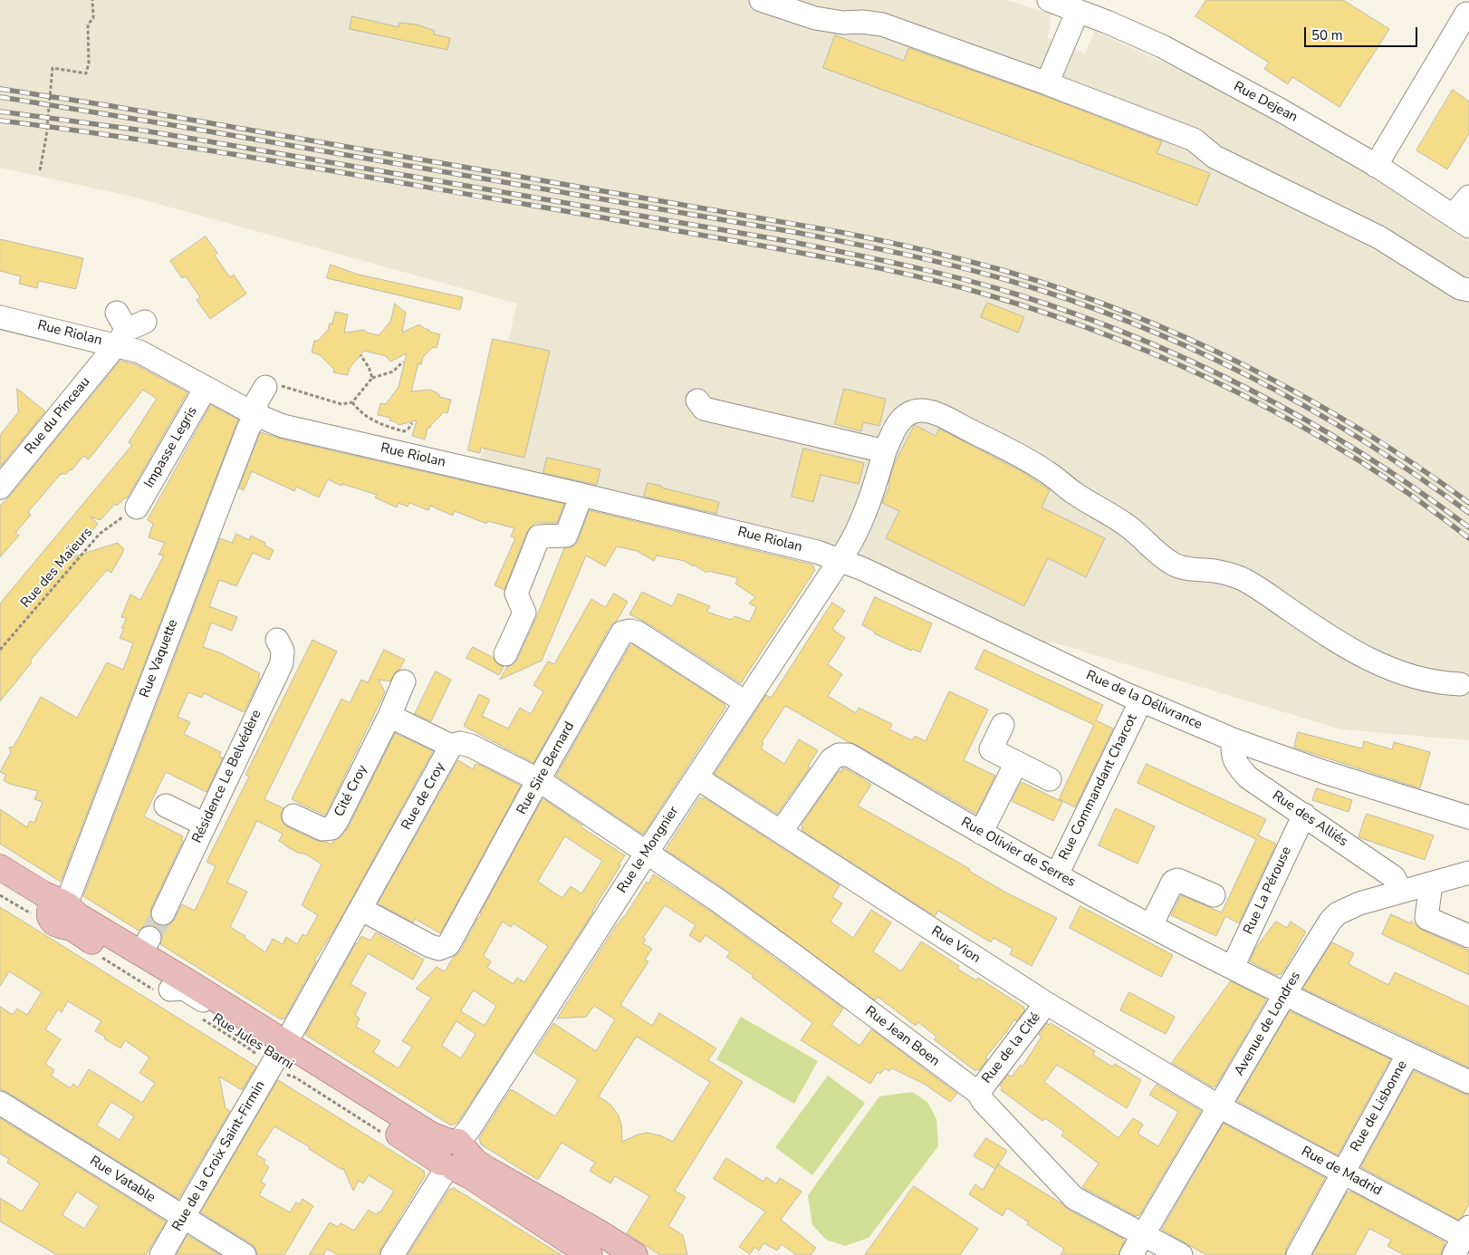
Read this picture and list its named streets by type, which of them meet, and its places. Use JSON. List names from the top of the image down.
{
  "streets": {
    "main road": ["Rue Jules Barni"],
    "street": [
      "Rue Dejean",
      "Rue Riolan",
      "Rue du Pinceau",
      "Impasse Legris",
      "Rue Vaquette",
      "Rue de la Délivrance",
      "Rue Sire Bernard",
      "Résidence Le Belvédère",
      "Rue Commandant Charcot",
      "Cité Croy",
      "Rue de Croy",
      "Rue des Alliés",
      "Rue le Mongnier",
      "Rue Olivier de Serres",
      "Rue La Pérouse",
      "Rue Vion",
      "Avenue de Londres",
      "Rue Jean Boen",
      "Rue de la Cité",
      "Rue de Lisbonne",
      "Rue de la Croix Saint-Firmin",
      "Rue de Madrid",
      "Rue Vatable"
    ],
    "path": ["Rue des Maïeurs"]
  },
  "crossings": [
    ["Rue Riolan", "Rue du Pinceau"],
    ["Rue Riolan", "Impasse Legris"],
    ["Rue Riolan", "Rue Vaquette"],
    ["Rue Riolan", "Rue de la Délivrance"],
    ["Rue Riolan", "Rue le Mongnier"],
    ["Impasse Legris", "Rue des Maïeurs"],
    ["Rue Vaquette", "Rue Jules Barni"],
    ["Rue de la Délivrance", "Rue Commandant Charcot"],
    ["Rue de la Délivrance", "Rue des Alliés"],
    ["Rue de la Délivrance", "Rue le Mongnier"],
    ["Rue Sire Bernard", "Rue de Croy"],
    ["Rue Sire Bernard", "Rue le Mongnier"],
    ["Rue Commandant Charcot", "Rue Olivier de Serres"],
    ["Rue de Croy", "Rue le Mongnier"],
    ["Rue de Croy", "Rue Jean Boen"],
    ["Rue de Croy", "Rue Jules Barni"],
    ["Rue de Croy", "Rue de la Croix Saint-Firmin"],
    ["Rue des Alliés", "Rue La Pérouse"],
    ["Rue des Alliés", "Avenue de Londres"],
    ["Rue le Mongnier", "Rue Vion"],
    ["Rue le Mongnier", "Rue Jean Boen"],
    ["Rue le Mongnier", "Rue Jules Barni"],
    ["Rue Olivier de Serres", "Rue La Pérouse"],
    ["Rue Olivier de Serres", "Rue Vion"],
    ["Rue Olivier de Serres", "Avenue de Londres"],
    ["Rue Olivier de Serres", "Rue de Lisbonne"],
    ["Rue Vion", "Avenue de Londres"],
    ["Rue Vion", "Rue de la Cité"],
    ["Rue Vion", "Rue de Madrid"],
    ["Avenue de Londres", "Rue Jean Boen"],
    ["Avenue de Londres", "Rue de Madrid"],
    ["Rue Jean Boen", "Rue de la Cité"],
    ["Rue Jules Barni", "Rue de la Croix Saint-Firmin"],
    ["Rue de Lisbonne", "Rue de Madrid"],
    ["Rue de la Croix Saint-Firmin", "Rue Vatable"]
  ],
  "scale_bar": "50 m"
}
